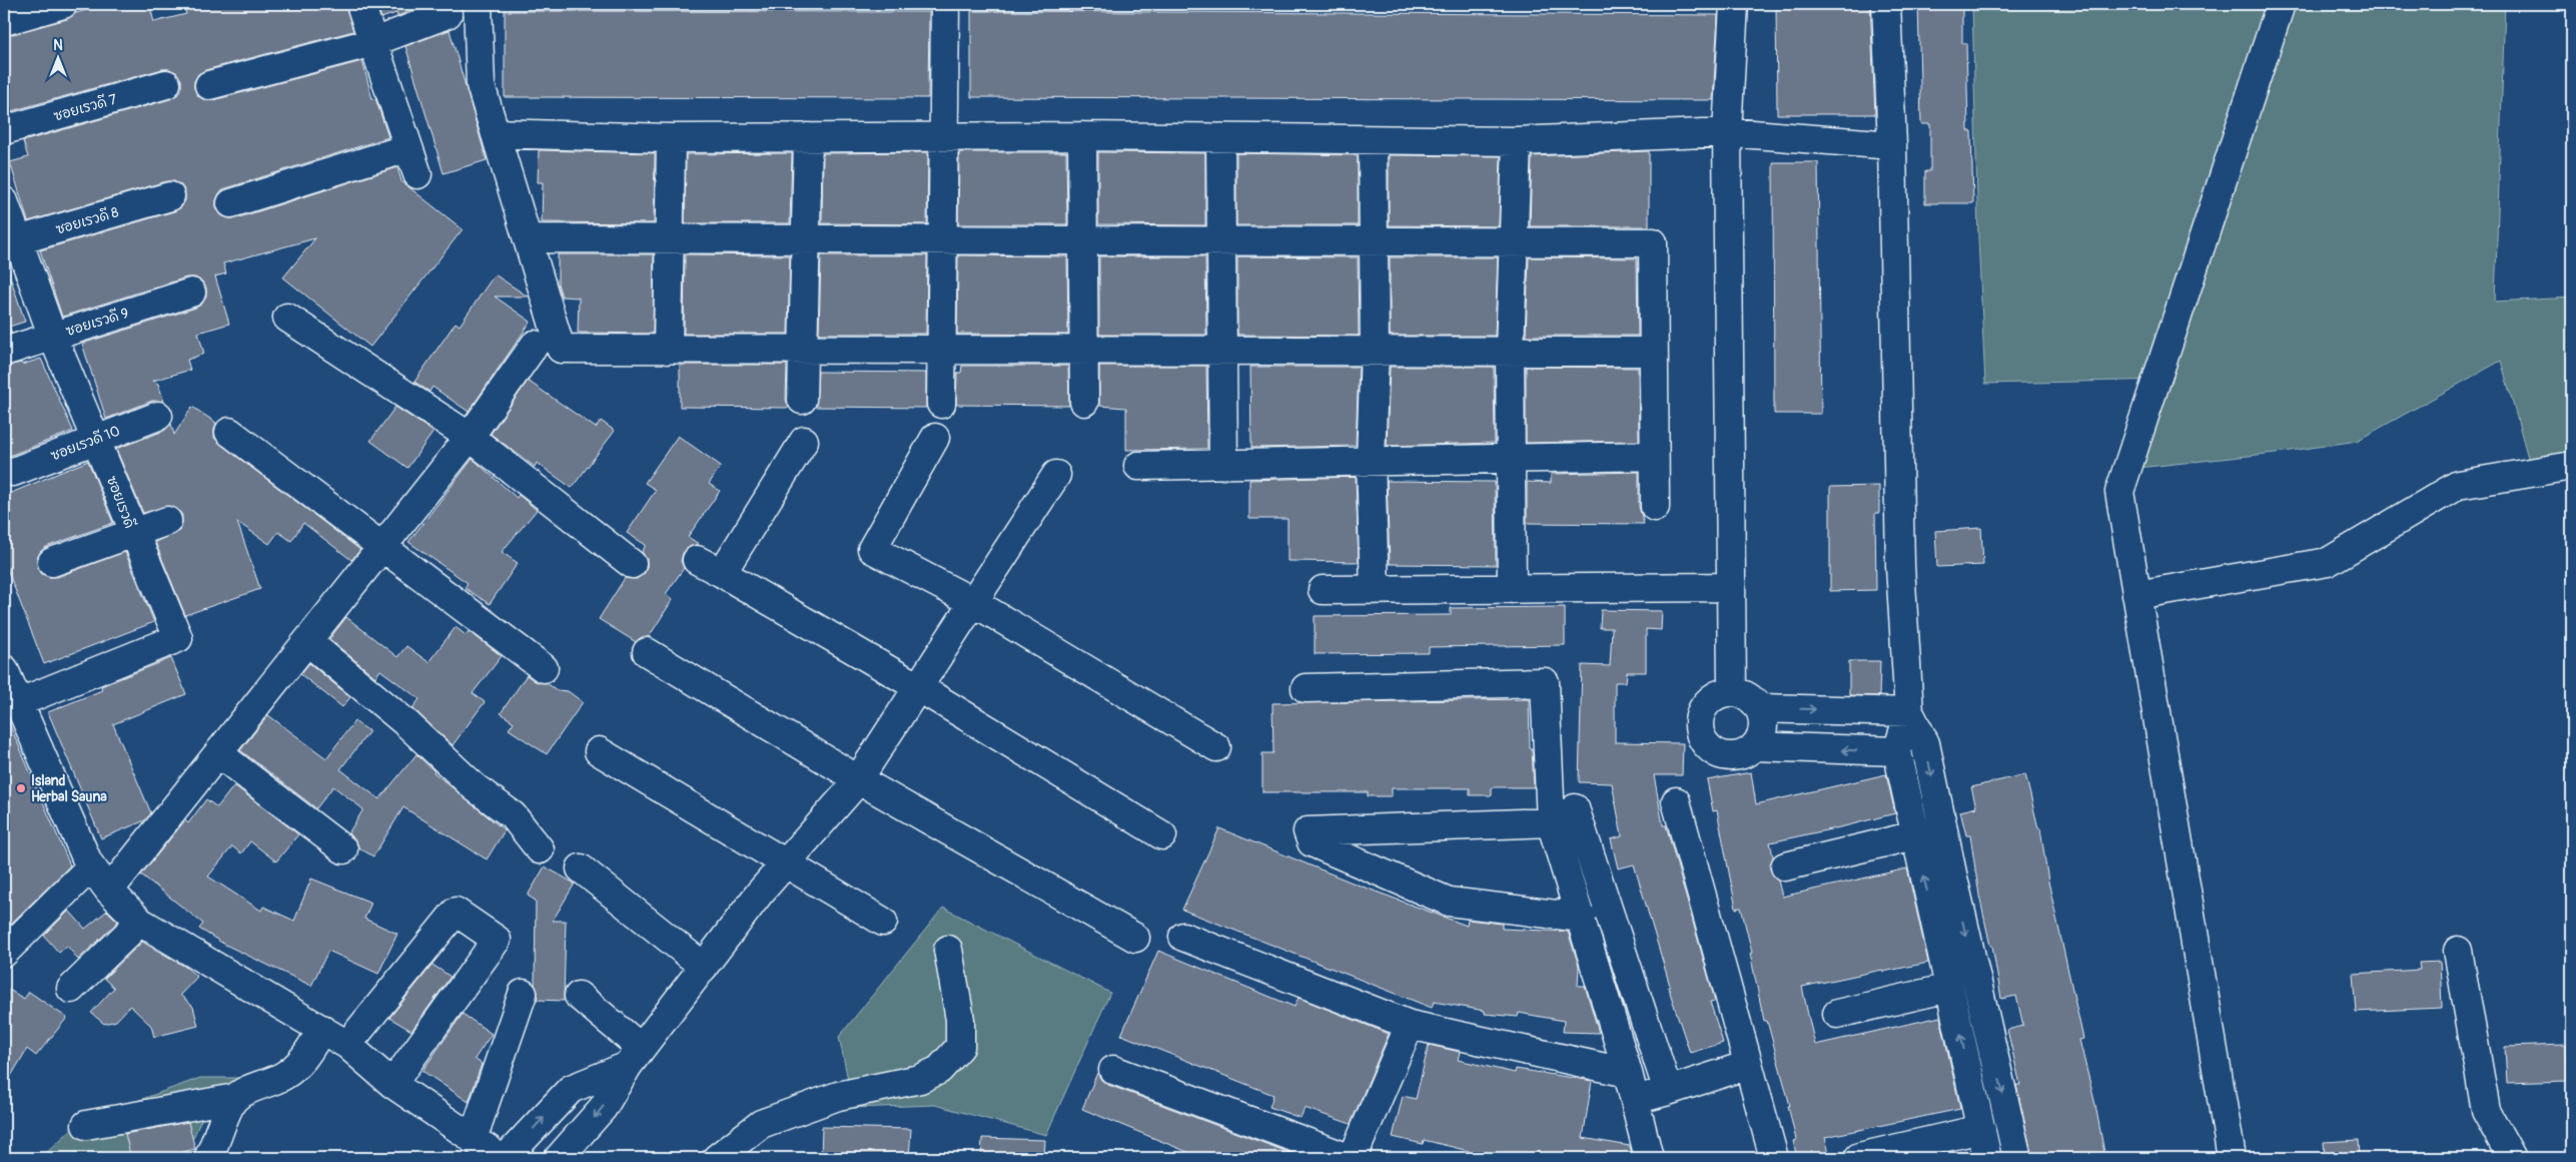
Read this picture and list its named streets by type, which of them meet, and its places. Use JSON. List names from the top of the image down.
{
  "streets": {
    "street": [
      "ซอยเรวดี 7",
      "ซอยเรวดี 8",
      "ซอยเรวดี 9",
      "ซอยเรวดี 10",
      "ซอยเรวดี"
    ]
  },
  "crossings": [
    ["ซอยเรวดี 8", "ซอยเรวดี"],
    ["ซอยเรวดี 9", "ซอยเรวดี"],
    ["ซอยเรวดี 10", "ซอยเรวดี"]
  ],
  "places": ["Island Herbal Sauna"],
  "north": "top"
}
